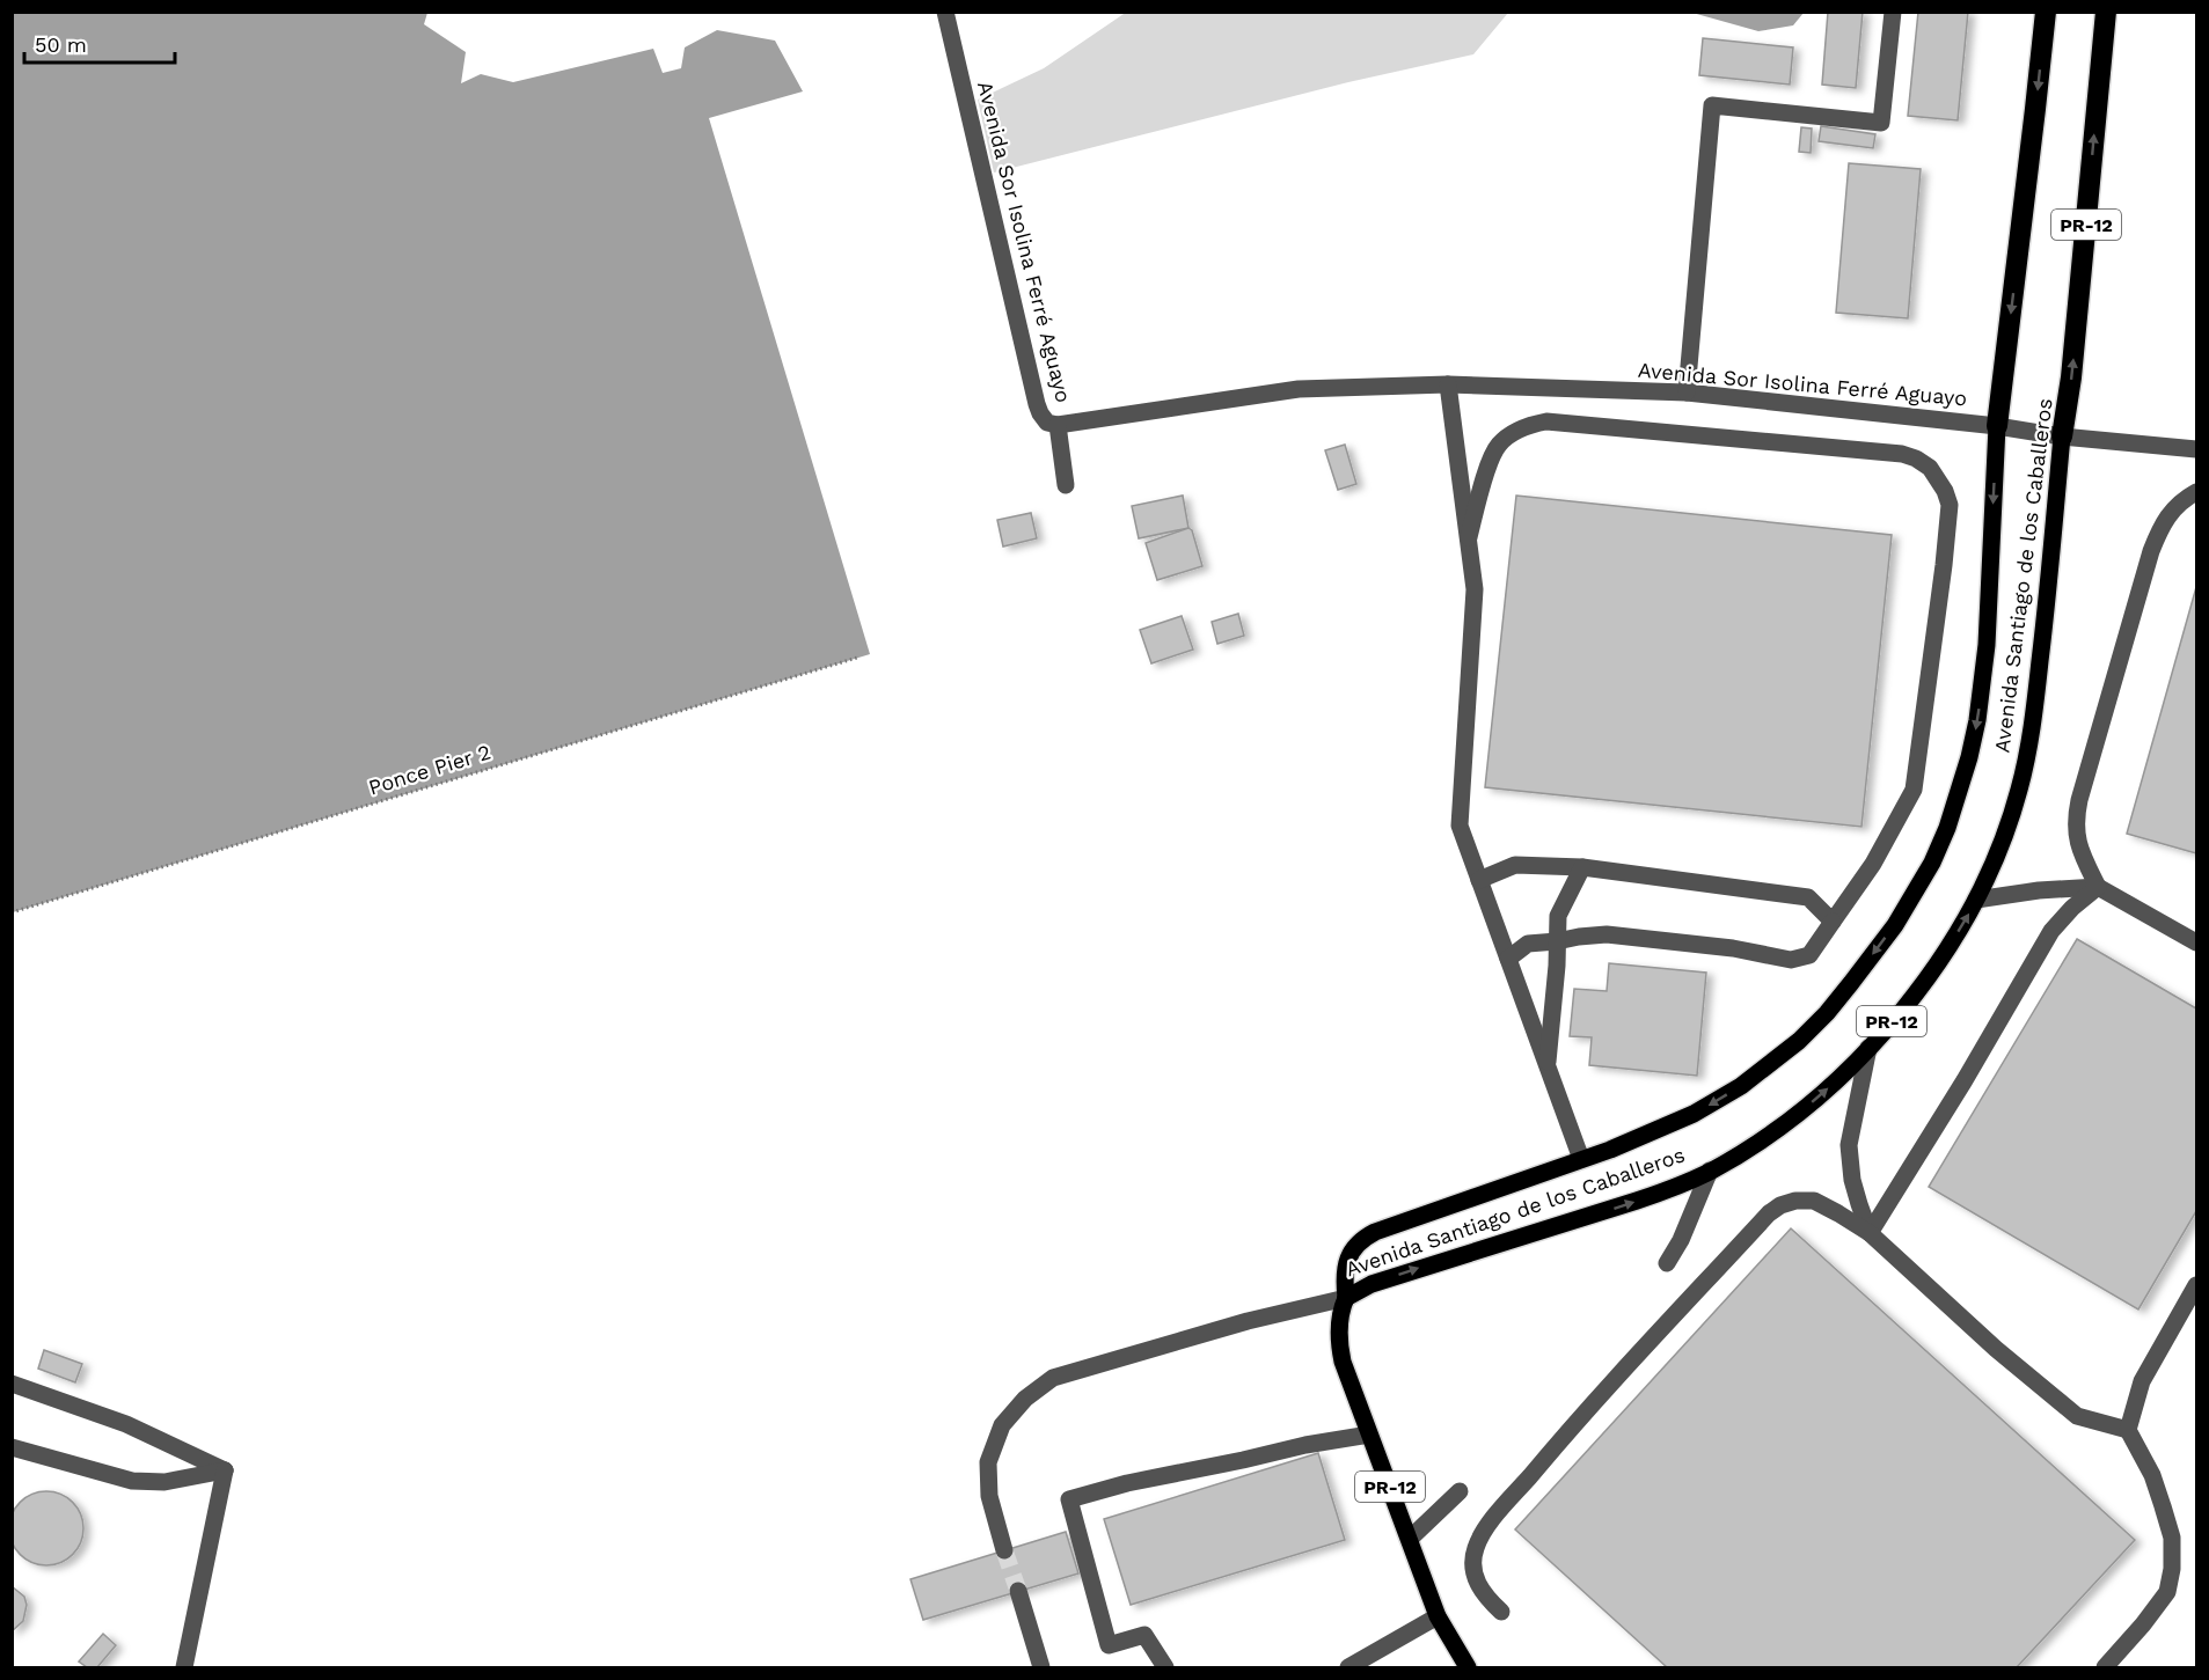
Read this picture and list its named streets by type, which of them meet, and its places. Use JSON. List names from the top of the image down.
{
  "streets": {
    "highway": ["PR-12", "Avenida Santiago de los Caballeros"],
    "street": ["Avenida Sor Isolina Ferré Aguayo"],
    "path": ["Ponce Pier 2"]
  },
  "crossings": [
    ["Avenida Sor Isolina Ferré Aguayo", "Avenida Santiago de los Caballeros"]
  ],
  "scale_bar": "50 m"
}
